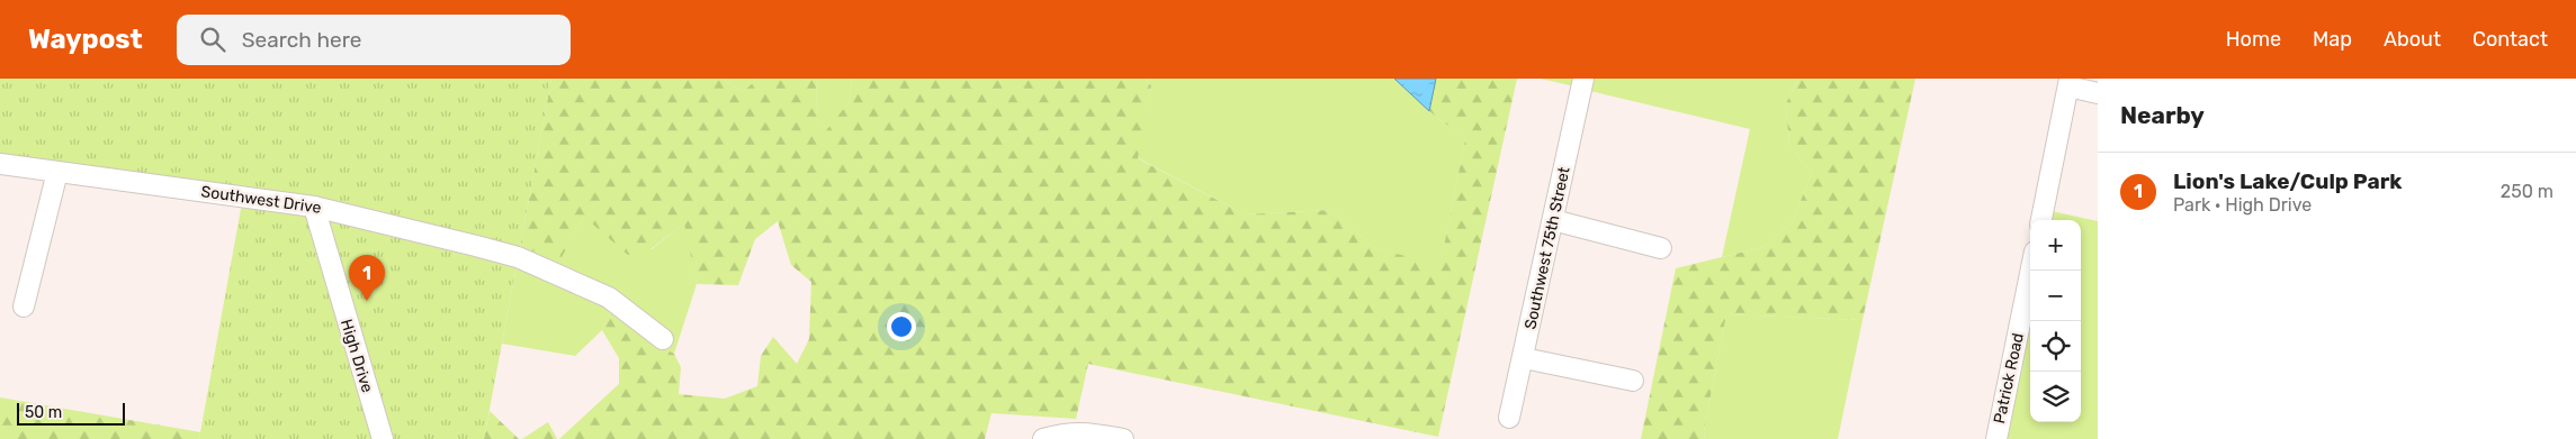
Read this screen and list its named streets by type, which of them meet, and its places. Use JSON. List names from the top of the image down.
{
  "streets": {
    "street": [
      "Southwest Drive",
      "Southwest 75th Street",
      "High Drive",
      "Patrick Road"
    ]
  },
  "crossings": [
    ["Southwest Drive", "High Drive"]
  ],
  "scale_bar": "50 m",
  "page": {
    "header": "Waypost",
    "search": "Search here",
    "nav": [
      "Home",
      "Map",
      "About",
      "Contact"
    ],
    "heading": "Nearby",
    "list": [
      {
        "mark": "1",
        "name": "Lion's Lake/Culp Park",
        "note": "Park · High Drive",
        "value": "250 m"
      }
    ],
    "map_buttons": ["+", "−"],
    "pins": "1",
    "scale": "50 m"
  }
}
